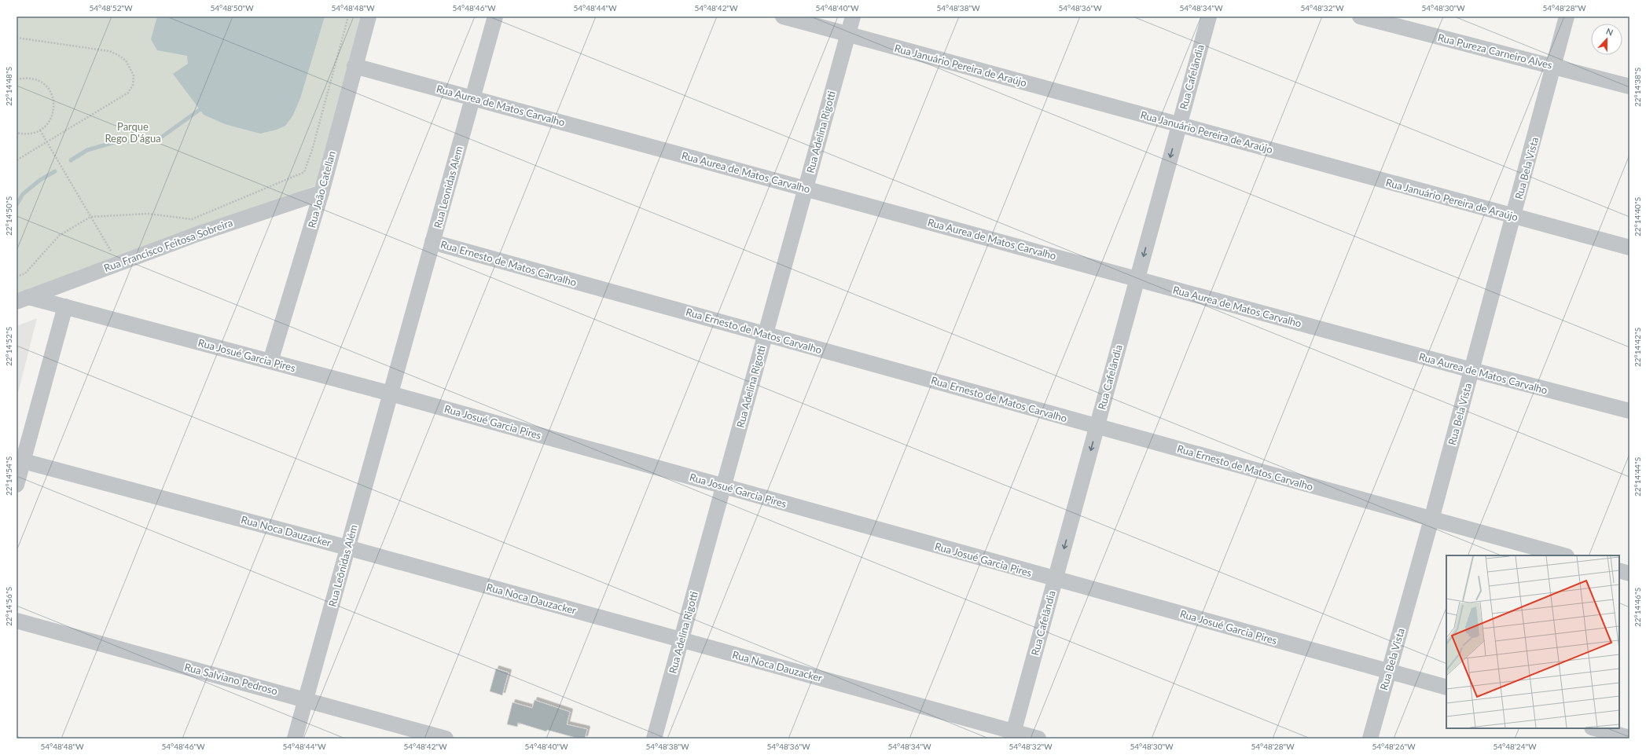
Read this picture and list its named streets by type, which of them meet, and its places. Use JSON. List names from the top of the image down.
{
  "streets": {
    "street": [
      "Rua Pureza Carneiro Alves",
      "Rua Januário Pereira de Araújo",
      "Rua Cafelândia",
      "Rua Aurea de Matos Carvalho",
      "Rua Adelina Rigotti",
      "Rua Bela Vista",
      "Rua Leonidas Alem",
      "Rua João Catellan",
      "Rua Francisco Feitosa Sobreira",
      "Rua Ernesto de Matos Carvalho",
      "Rua Josué Garcia Pires",
      "Rua Noca Dauzacker",
      "Rua Leônidas Além",
      "Rua Salviano Pedroso"
    ]
  },
  "crossings": [
    ["Rua Pureza Carneiro Alves", "Rua Bela Vista"],
    ["Rua Januário Pereira de Araújo", "Rua Cafelândia"],
    ["Rua Januário Pereira de Araújo", "Rua Adelina Rigotti"],
    ["Rua Januário Pereira de Araújo", "Rua Bela Vista"],
    ["Rua Cafelândia", "Rua Aurea de Matos Carvalho"],
    ["Rua Cafelândia", "Rua Ernesto de Matos Carvalho"],
    ["Rua Cafelândia", "Rua Josué Garcia Pires"],
    ["Rua Cafelândia", "Rua Noca Dauzacker"],
    ["Rua Aurea de Matos Carvalho", "Rua Adelina Rigotti"],
    ["Rua Aurea de Matos Carvalho", "Rua Bela Vista"],
    ["Rua Aurea de Matos Carvalho", "Rua Leonidas Alem"],
    ["Rua Aurea de Matos Carvalho", "Rua João Catellan"],
    ["Rua Adelina Rigotti", "Rua Ernesto de Matos Carvalho"],
    ["Rua Adelina Rigotti", "Rua Josué Garcia Pires"],
    ["Rua Adelina Rigotti", "Rua Noca Dauzacker"],
    ["Rua Bela Vista", "Rua Ernesto de Matos Carvalho"],
    ["Rua Bela Vista", "Rua Josué Garcia Pires"],
    ["Rua Leonidas Alem", "Rua Ernesto de Matos Carvalho"],
    ["Rua Leonidas Alem", "Rua Josué Garcia Pires"],
    ["Rua Leonidas Alem", "Rua Leônidas Além"],
    ["Rua João Catellan", "Rua Francisco Feitosa Sobreira"],
    ["Rua João Catellan", "Rua Josué Garcia Pires"],
    ["Rua Francisco Feitosa Sobreira", "Rua Josué Garcia Pires"],
    ["Rua Josué Garcia Pires", "Rua Leônidas Além"],
    ["Rua Noca Dauzacker", "Rua Leônidas Além"],
    ["Rua Leônidas Além", "Rua Salviano Pedroso"]
  ],
  "one_way": ["Rua Cafelândia"],
  "parks": ["Parque Rego D'água"],
  "north": "top",
  "coordinates": [
    "54°48'52\"W",
    "54°48'50\"W",
    "54°48'48\"W",
    "54°48'46\"W",
    "54°48'44\"W",
    "54°48'42\"W",
    "54°48'40\"W",
    "54°48'38\"W",
    "54°48'36\"W",
    "54°48'34\"W",
    "54°48'32\"W",
    "54°48'30\"W",
    "54°48'28\"W",
    "22°14'48\"S",
    "22°14'38\"S",
    "22°14'50\"S",
    "22°14'40\"S",
    "22°14'52\"S",
    "22°14'42\"S",
    "22°14'54\"S",
    "22°14'44\"S",
    "22°14'56\"S",
    "22°14'46\"S",
    "54°48'26\"W",
    "54°48'24\"W"
  ]
}
